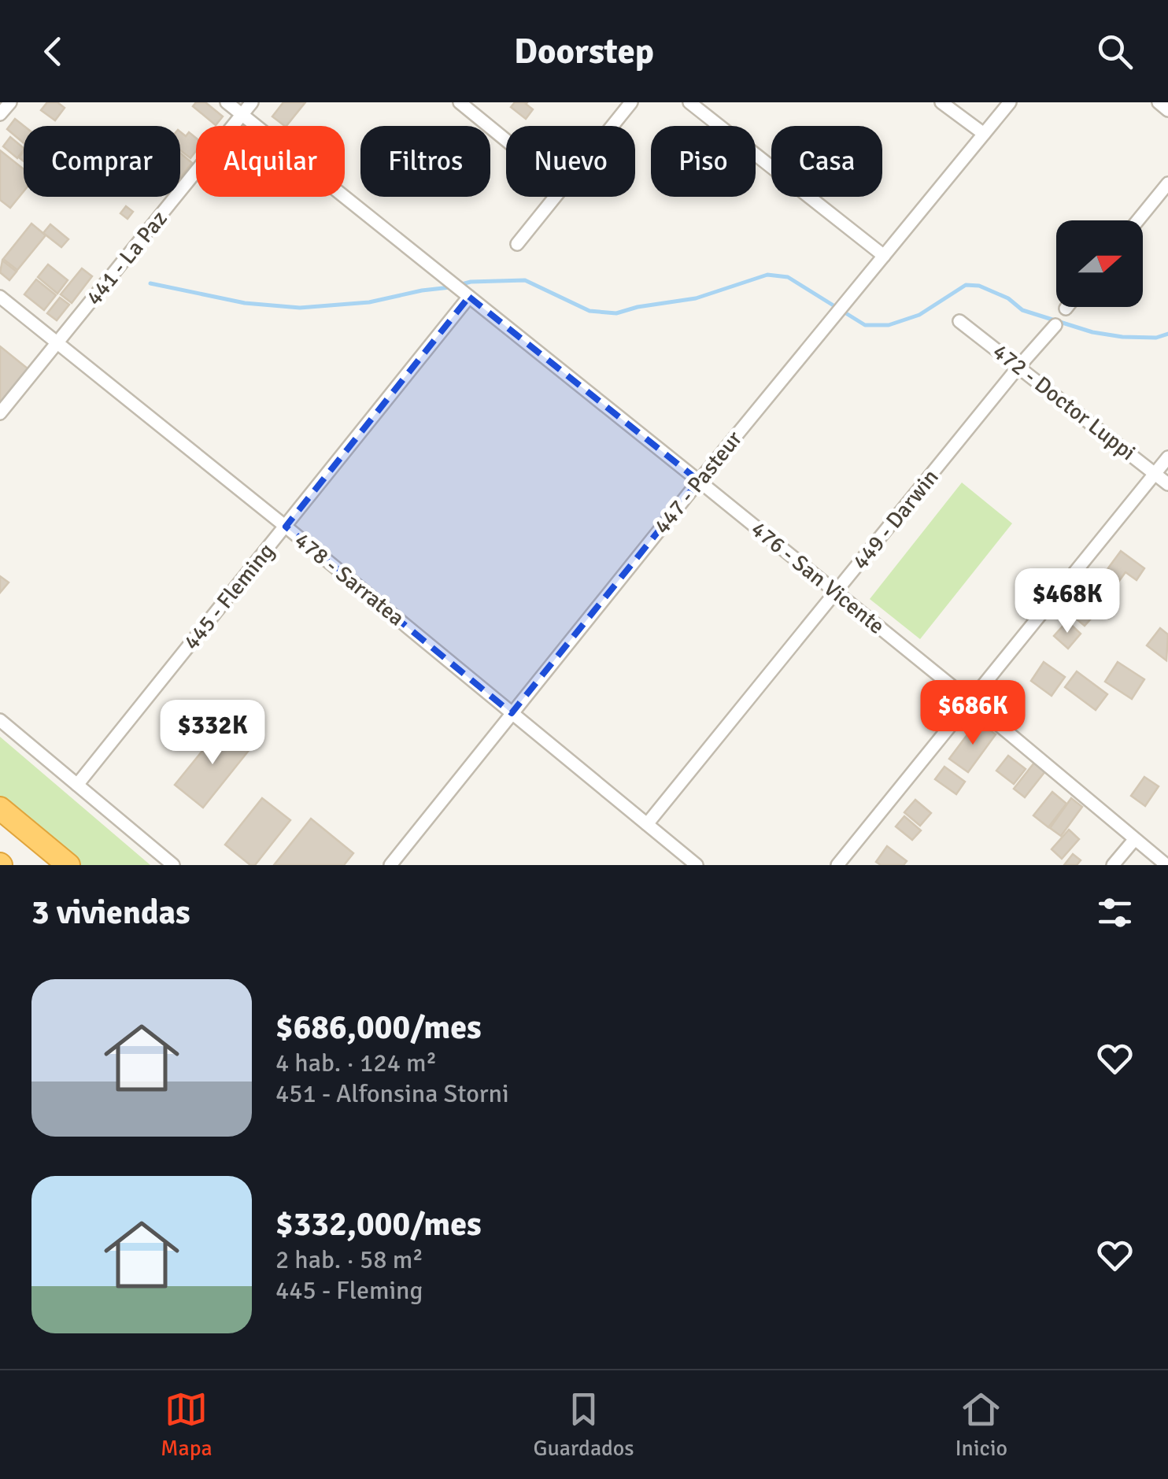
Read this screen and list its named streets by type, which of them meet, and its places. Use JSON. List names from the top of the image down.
{
  "streets": {
    "street": [
      "441 - La Paz",
      "472 - Doctor Luppi",
      "447 - Pasteur",
      "449 - Darwin",
      "476 - San Vicente",
      "478 - Sarratea",
      "445 - Fleming"
    ]
  },
  "crossings": [
    ["441 - La Paz", "476 - San Vicente"],
    ["441 - La Paz", "478 - Sarratea"],
    ["472 - Doctor Luppi", "449 - Darwin"],
    ["447 - Pasteur", "476 - San Vicente"],
    ["447 - Pasteur", "478 - Sarratea"],
    ["449 - Darwin", "476 - San Vicente"],
    ["449 - Darwin", "478 - Sarratea"],
    ["476 - San Vicente", "445 - Fleming"],
    ["478 - Sarratea", "445 - Fleming"]
  ],
  "north": "right",
  "page": {
    "header": "Doorstep",
    "chip": [
      "Comprar",
      "Alquilar",
      "Filtros",
      "Nuevo",
      "Piso",
      "Casa"
    ],
    "price": ["$468K", "$686K", "$332K"],
    "heading": "3 viviendas",
    "list": [
      {
        "name": "$686,000/mes",
        "note": "4 hab. · 124 m² · 451 - Alfonsina Storni"
      },
      {
        "name": "$332,000/mes",
        "note": "2 hab. · 58 m² · 445 - Fleming"
      }
    ],
    "tabs": ["Mapa", "Guardados", "Inicio"]
  }
}
